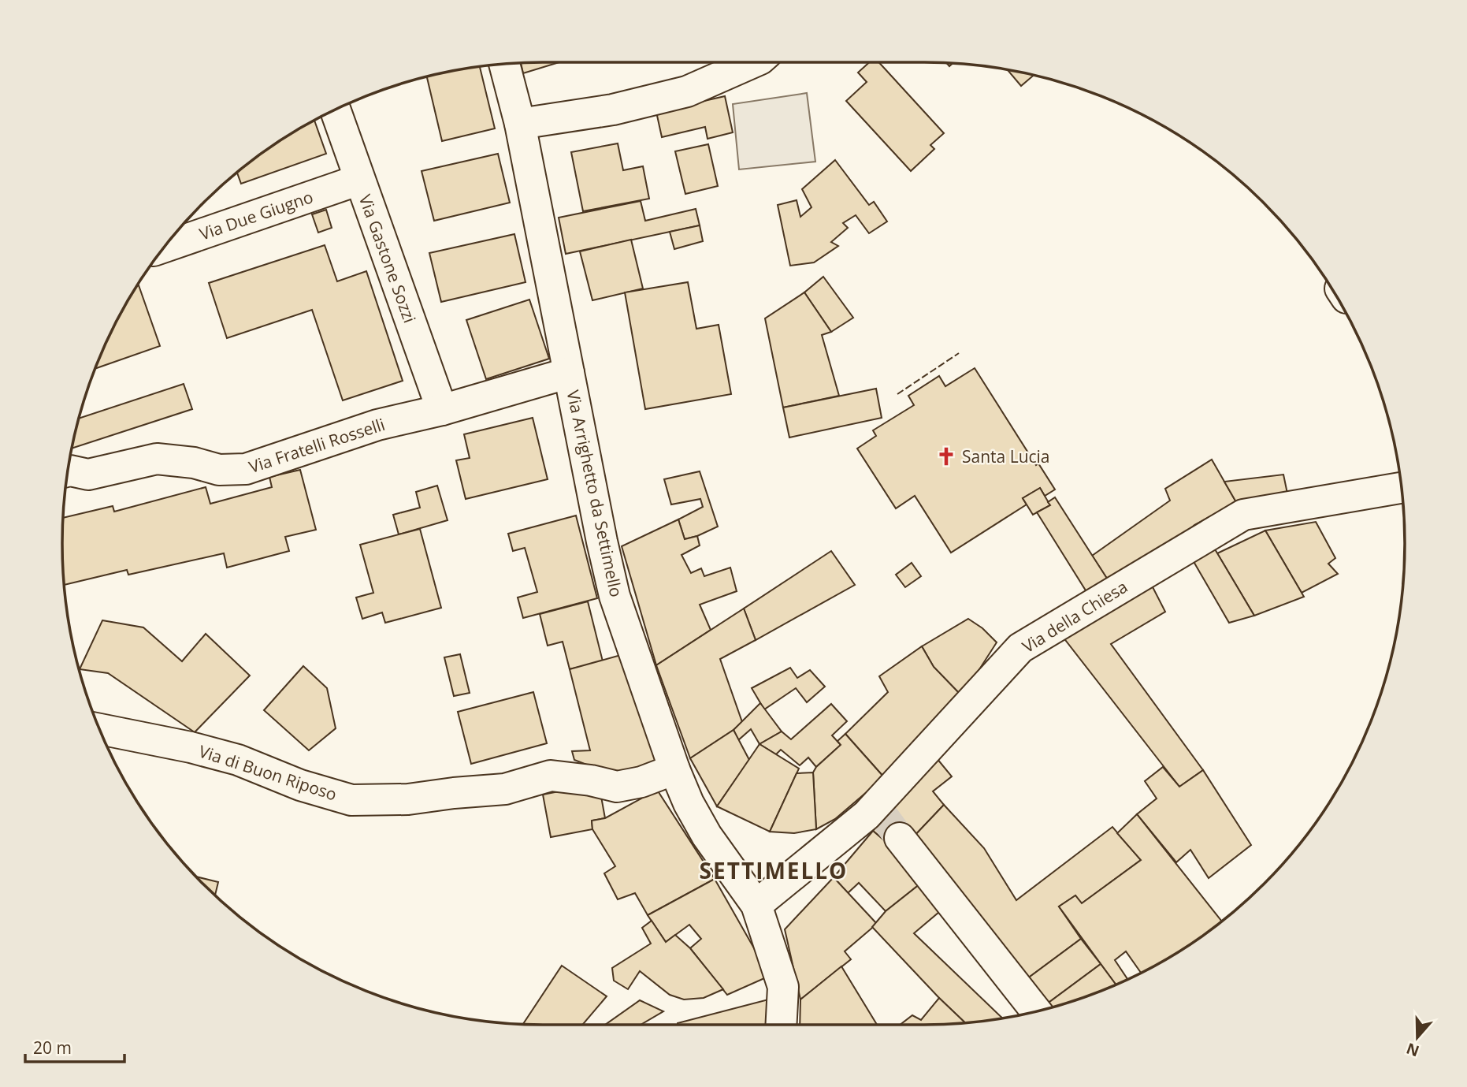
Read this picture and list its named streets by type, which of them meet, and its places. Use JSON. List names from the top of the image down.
{
  "streets": {
    "street": [
      "Via Due Giugno",
      "Via Gastone Sozzi",
      "Via Fratelli Rosselli",
      "Via Arrighetto da Settimello",
      "Via della Chiesa",
      "Via di Buon Riposo"
    ]
  },
  "crossings": [
    ["Via Due Giugno", "Via Gastone Sozzi"],
    ["Via Gastone Sozzi", "Via Fratelli Rosselli"],
    ["Via Fratelli Rosselli", "Via Arrighetto da Settimello"],
    ["Via Arrighetto da Settimello", "Via della Chiesa"],
    ["Via Arrighetto da Settimello", "Via di Buon Riposo"]
  ],
  "districts": ["SETTIMELLO"],
  "places": {
    "church": ["Santa Lucia"]
  },
  "scale_bar": "20 m",
  "north": "bottom"
}
